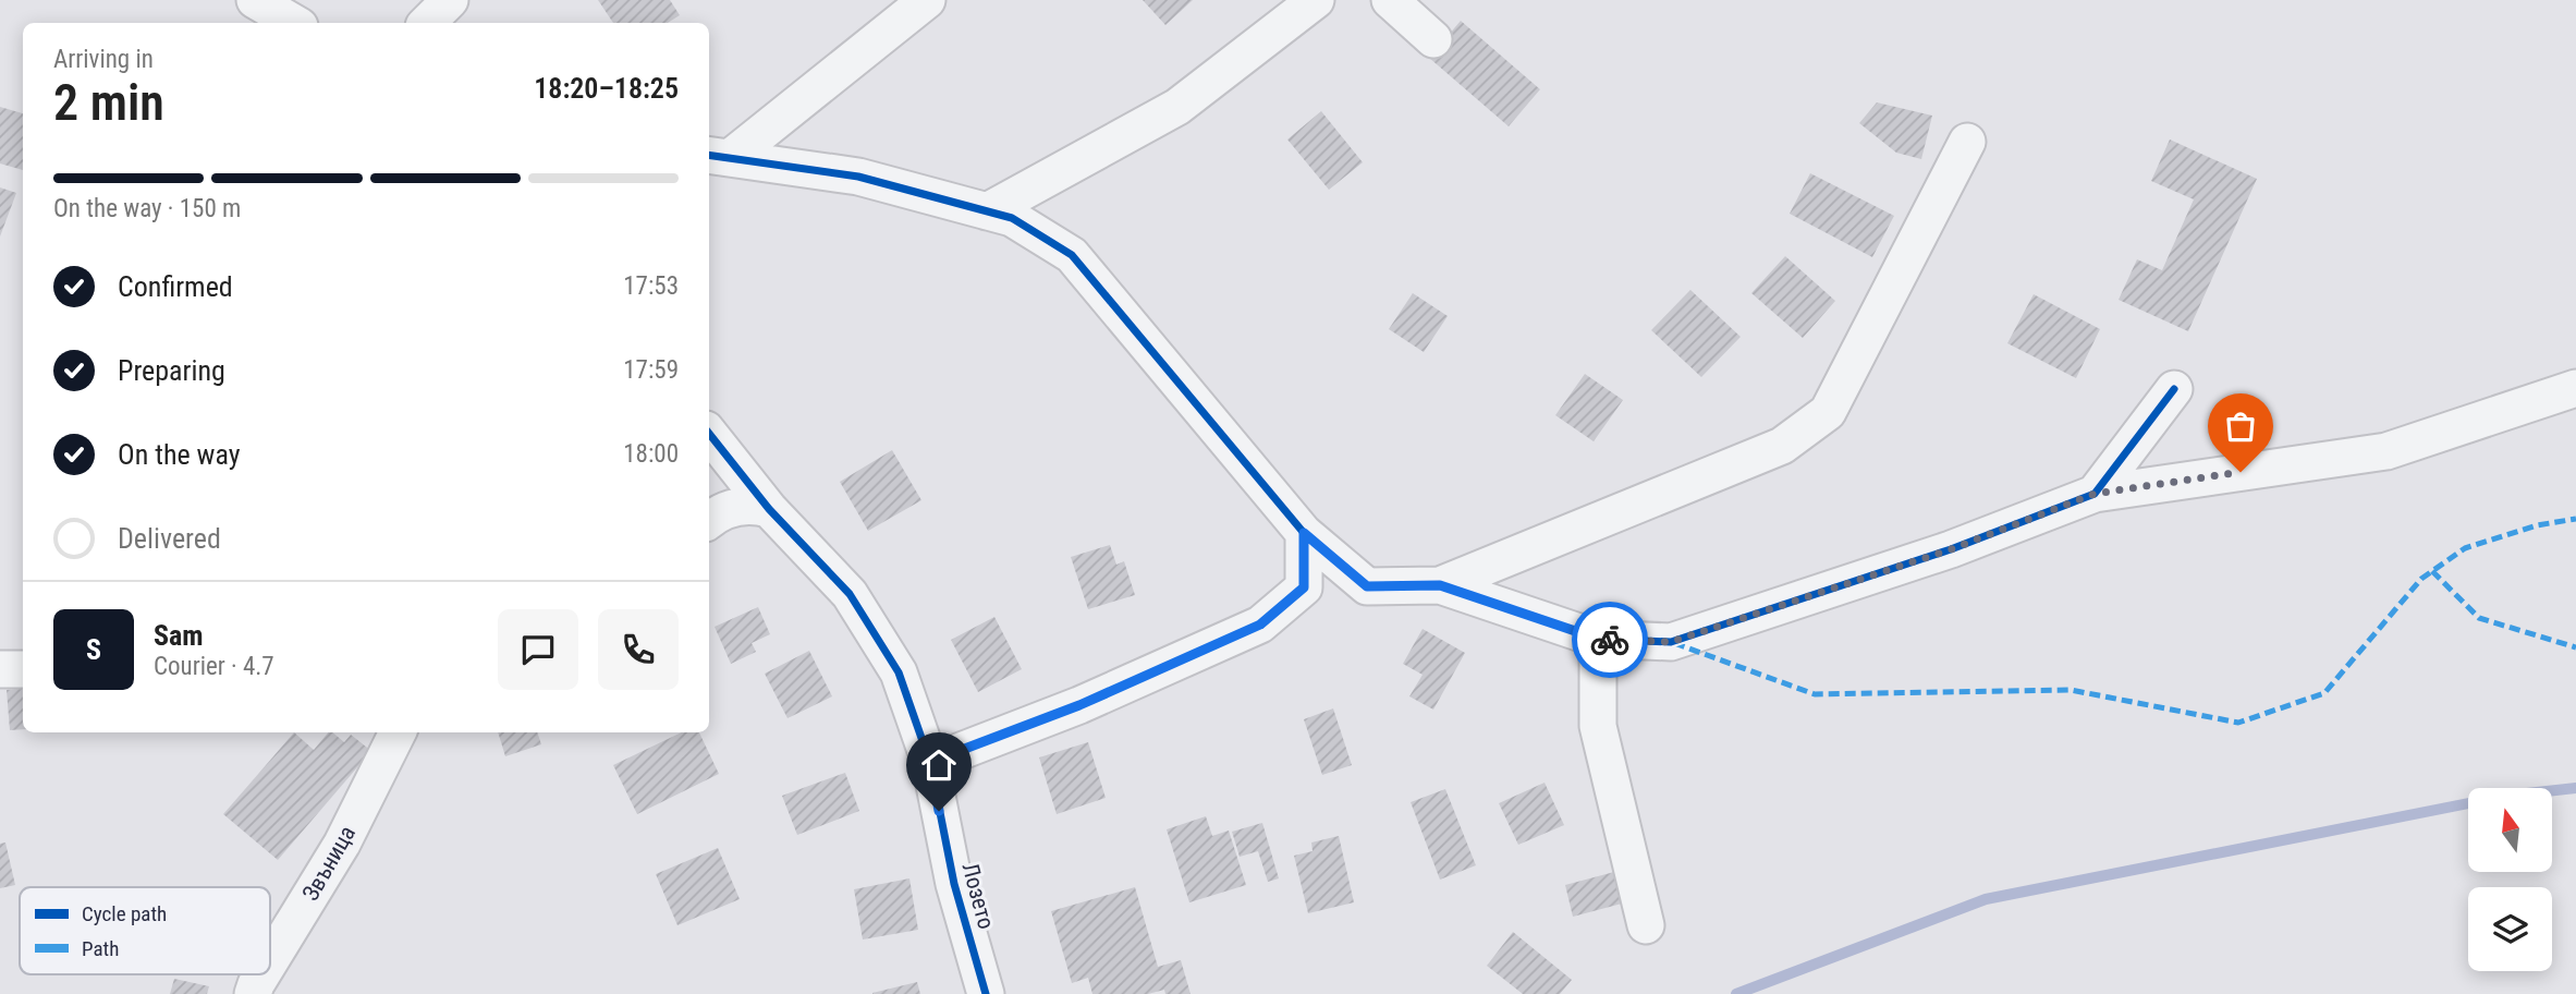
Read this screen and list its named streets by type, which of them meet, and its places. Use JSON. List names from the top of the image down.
{
  "streets": {
    "street": ["Звъница", "Лозето"]
  },
  "legend": ["Cycle path", "Path"],
  "north": "top",
  "page": {
    "heading": ["2 min", "Arriving in", "18:20–18:25"],
    "panel": ["Sam", "Courier · 4.7"],
    "bar": "On the way · 150 m",
    "list": [
      ["Confirmed", "17:53"],
      ["Preparing", "17:59"],
      ["On the way", "18:00"],
      "Delivered"
    ],
    "round": "S"
  }
}
